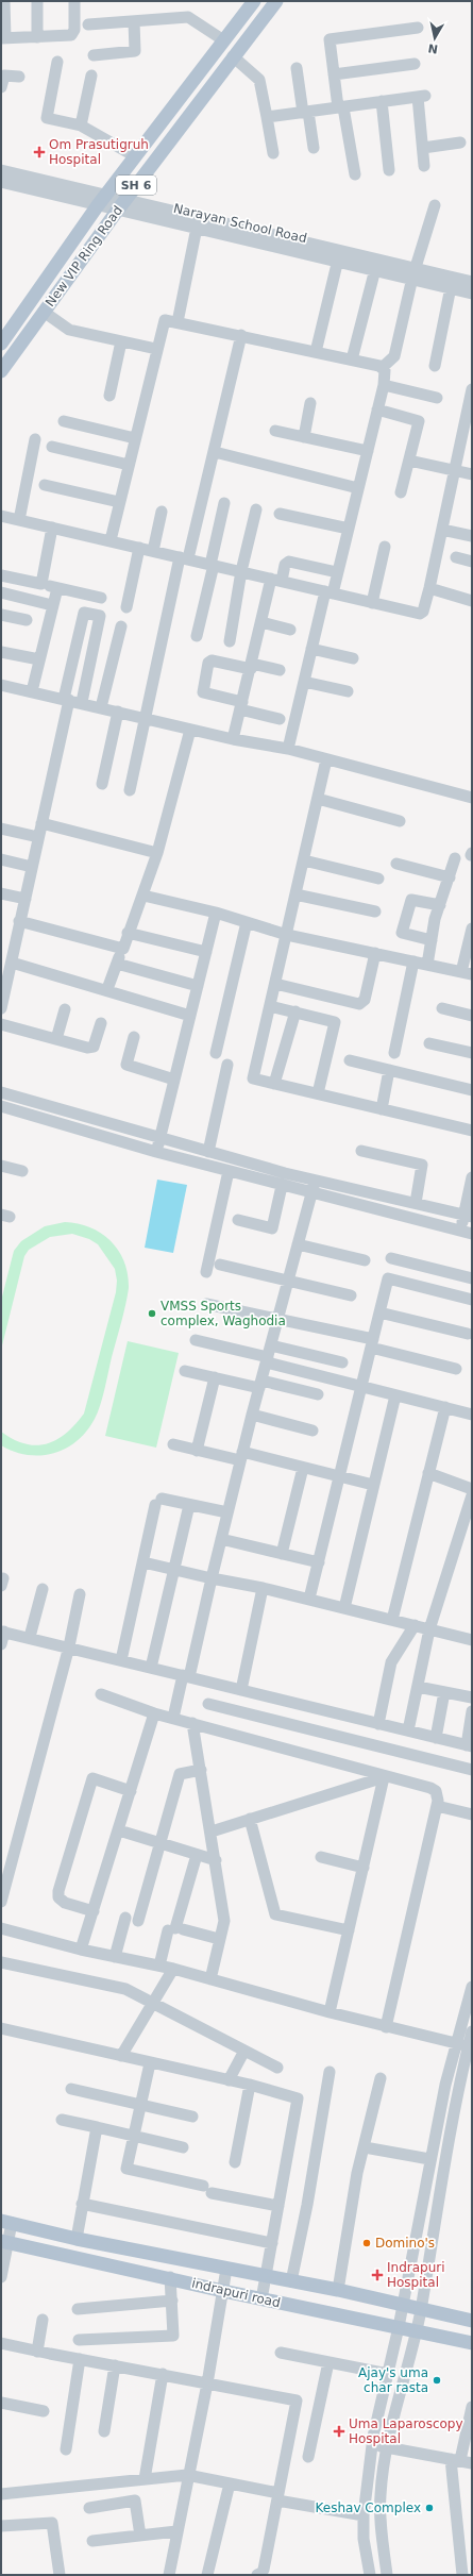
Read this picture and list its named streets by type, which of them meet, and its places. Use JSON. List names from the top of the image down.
{
  "streets": {
    "main road": ["SH 6", "New VIP Ring Road", "indrapuri road"],
    "street": ["Narayan School Road"]
  },
  "crossings": [
    ["Narayan School Road", "New VIP Ring Road"]
  ],
  "places": {
    "health": ["Om Prasutigruh Hospital", "Indrapuri Hospital", "Uma Laparoscopy Hospital"],
    "other": [
      "VMSS Sports complex, Waghodia",
      "Domino's",
      "Ajay's uma char rasta",
      "Keshav Complex"
    ]
  },
  "north": "bottom"
}
